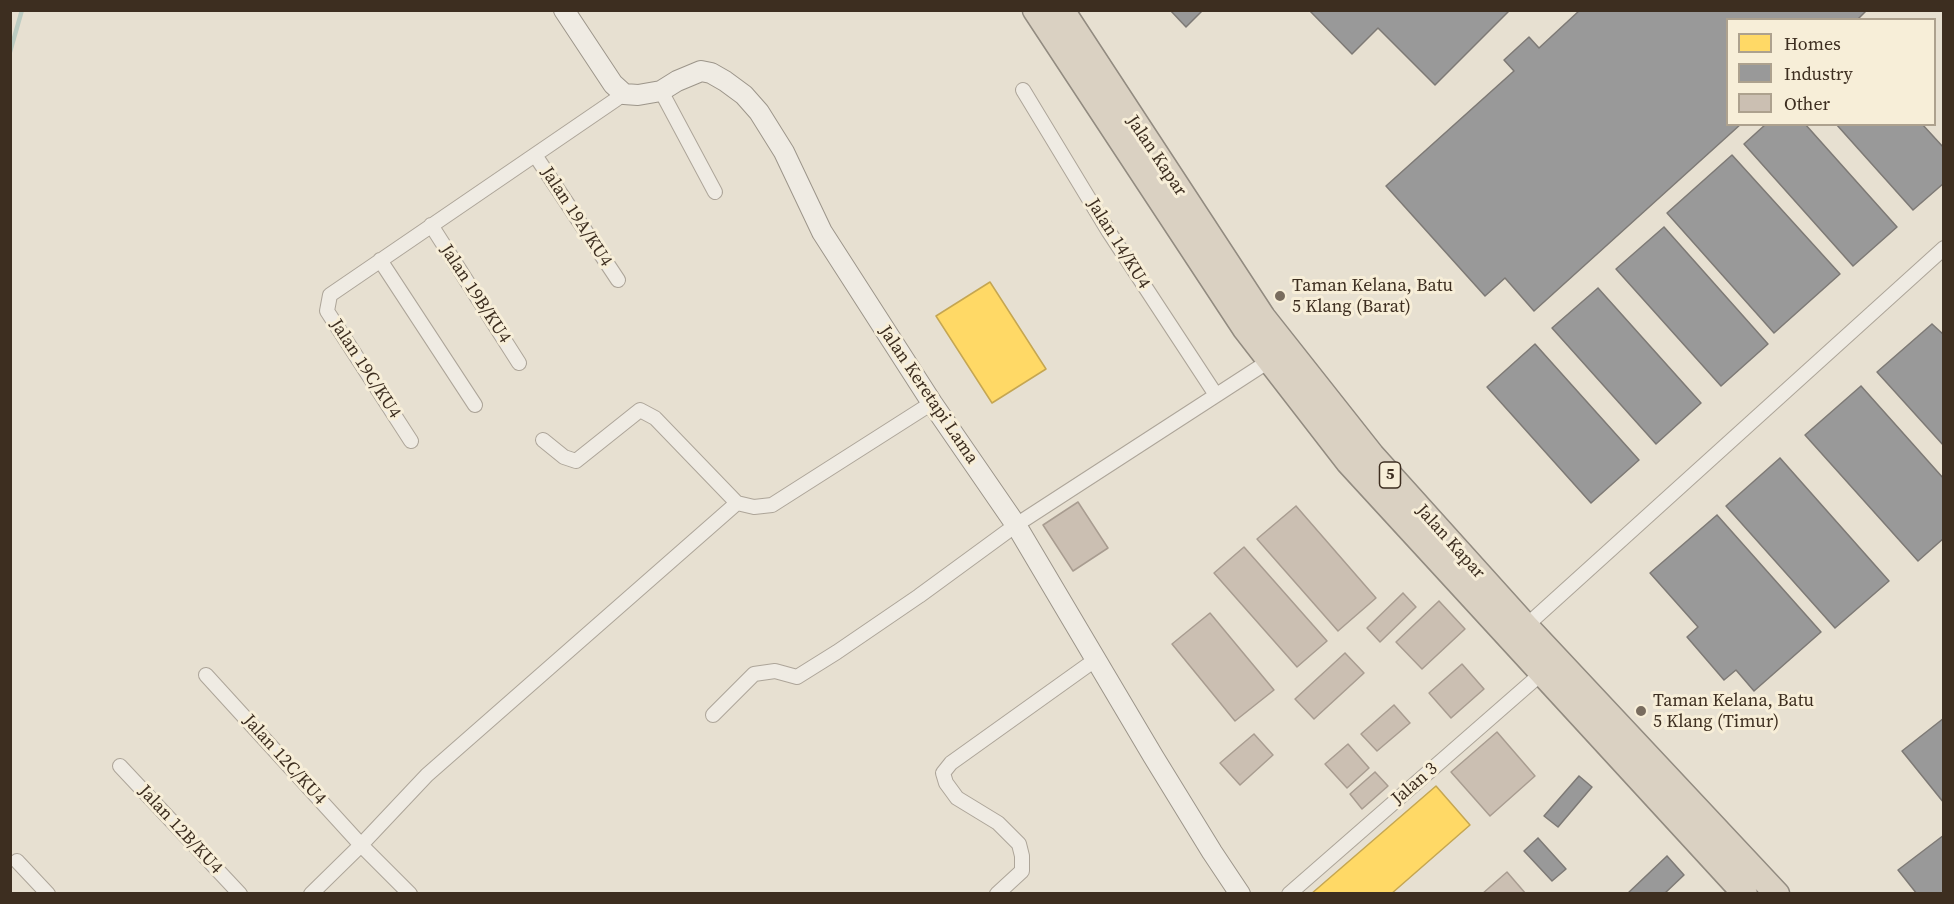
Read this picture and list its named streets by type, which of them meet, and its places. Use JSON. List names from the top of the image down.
{
  "streets": {
    "highway": ["Jalan Kapar", "5"],
    "street": [
      "Jalan 19A/KU4",
      "Jalan 14/KU4",
      "Jalan 19B/KU4",
      "Jalan 19C/KU4",
      "Jalan Keretapi Lama",
      "Jalan 12C/KU4",
      "Jalan 3",
      "Jalan 12B/KU4"
    ]
  },
  "crossings": [
    ["Jalan Kapar", "Jalan 3"]
  ],
  "places": ["Taman Kelana, Batu 5 Klang (Barat)", "Taman Kelana, Batu 5 Klang (Timur)"],
  "legend": ["Homes", "Industry", "Other"]
}
